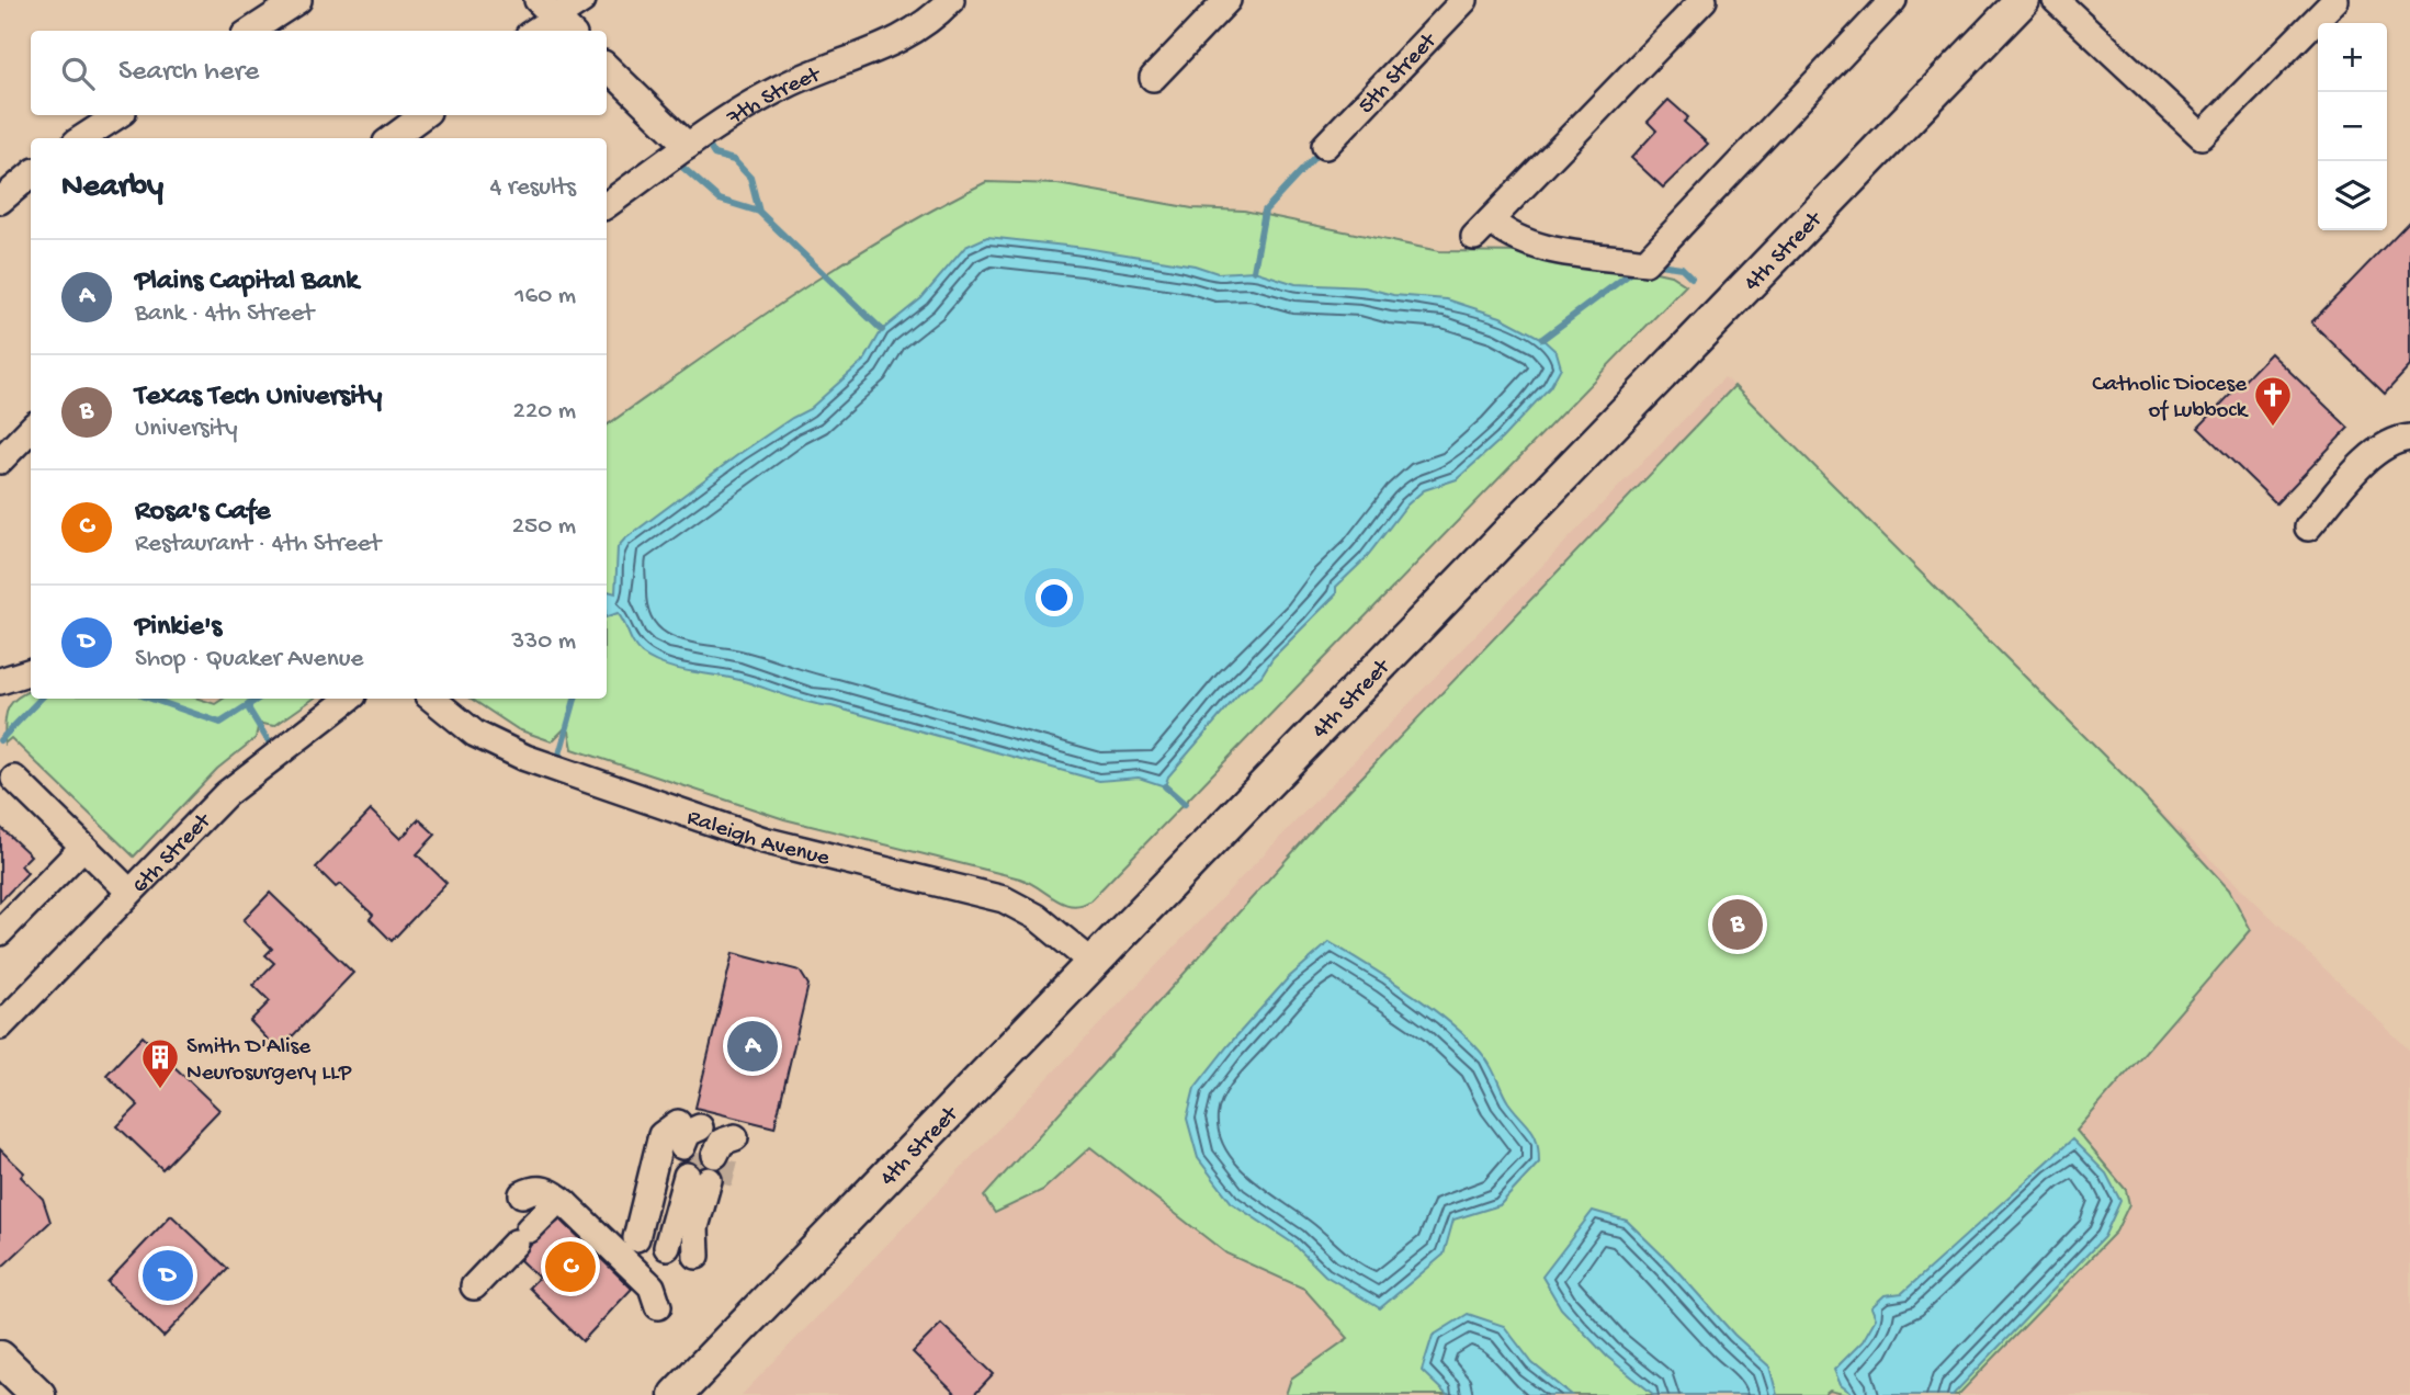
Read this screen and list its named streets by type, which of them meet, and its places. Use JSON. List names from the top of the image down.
{
  "streets": {
    "main road": ["4th Street"],
    "street": [
      "5th Street",
      "7th Street",
      "Raleigh Avenue",
      "6th Street"
    ]
  },
  "crossings": [
    ["4th Street", "Raleigh Avenue"]
  ],
  "places": {
    "church": ["Catholic Diocese of Lubbock"],
    "building": ["Smith D'Alise Neurosurgery LLP"]
  },
  "page": {
    "map_buttons": ["+", "−"],
    "search": "Search here",
    "heading": ["Nearby", "4 results"],
    "list": [
      {
        "mark": "A",
        "name": "Plains Capital Bank",
        "note": "Bank · 4th Street",
        "value": "160 m"
      },
      {
        "mark": "B",
        "name": "Texas Tech University",
        "note": "University",
        "value": "220 m"
      },
      {
        "mark": "C",
        "name": "Rosa's Cafe",
        "note": "Restaurant · 4th Street",
        "value": "250 m"
      },
      {
        "mark": "D",
        "name": "Pinkie's",
        "note": "Shop · Quaker Avenue",
        "value": "330 m"
      }
    ],
    "pins": [
      "B",
      "A",
      "C",
      "D"
    ]
  }
}
